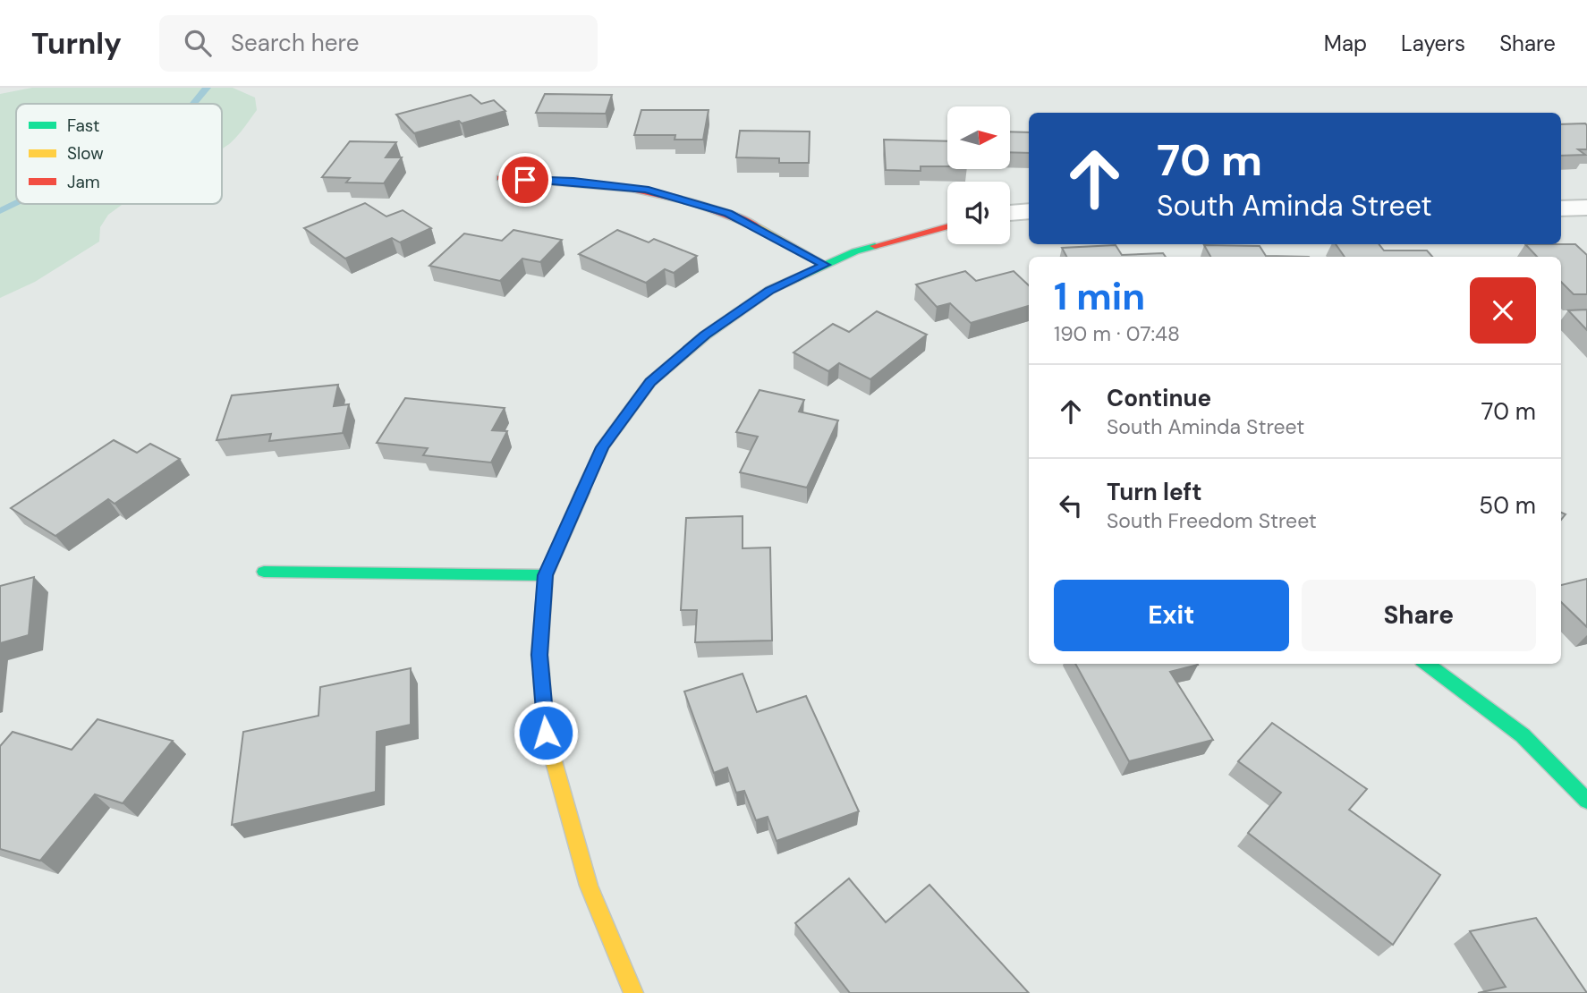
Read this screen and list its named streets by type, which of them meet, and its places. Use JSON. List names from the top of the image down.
{
  "legend": ["Fast", "Slow", "Jam"],
  "north": "right",
  "page": {
    "header": "Turnly",
    "search": "Search here",
    "nav": ["Map", "Layers", "Share"],
    "turn": ["70 m", "South Aminda Street"],
    "heading": ["1 min", "190 m · 07:48"],
    "list": [
      {
        "name": "Continue",
        "note": "South Aminda Street",
        "value": "70 m"
      },
      {
        "name": "Turn left",
        "note": "South Freedom Street",
        "value": "50 m"
      }
    ],
    "buttons": ["Exit", "Share"]
  }
}
